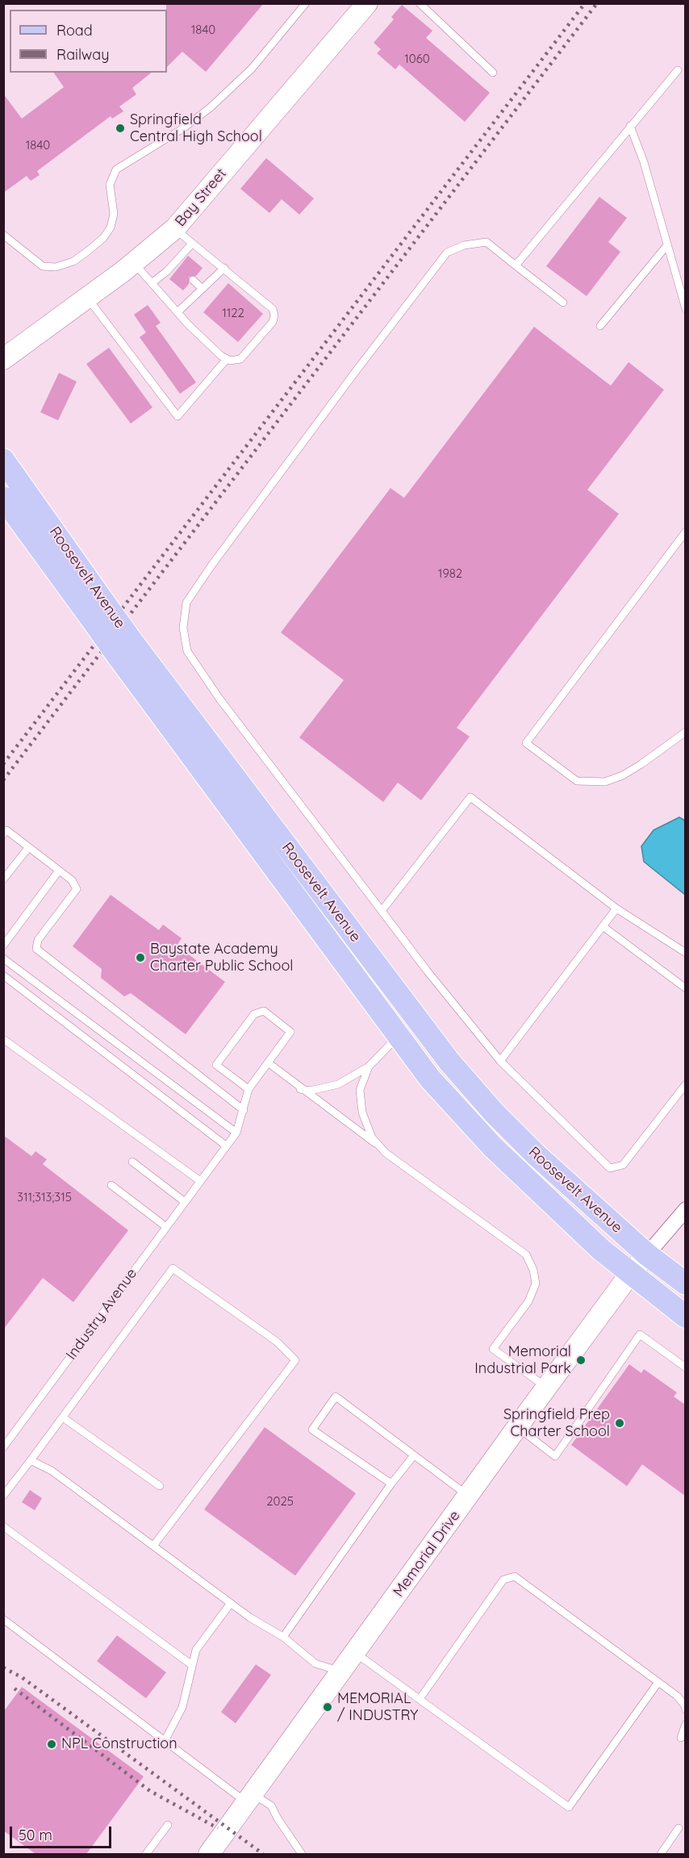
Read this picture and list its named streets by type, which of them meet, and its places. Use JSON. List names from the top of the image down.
{
  "streets": {
    "main road": ["Roosevelt Avenue"],
    "street": ["Bay Street", "Memorial Drive"],
    "lane": ["Industry Avenue"]
  },
  "crossings": [
    ["Roosevelt Avenue", "Memorial Drive"]
  ],
  "places": [
    "Springfield Central High School",
    "Baystate Academy Charter Public School",
    "Memorial Industrial Park",
    "Springfield Prep Charter School",
    "MEMORIAL / INDUSTRY",
    "NPL Construction"
  ],
  "house_numbers": [
    "1840",
    "1060",
    "1840",
    "1122",
    "1982",
    "311;313;315",
    "2025"
  ],
  "legend": ["Road", "Railway"],
  "scale_bar": "50 m"
}
